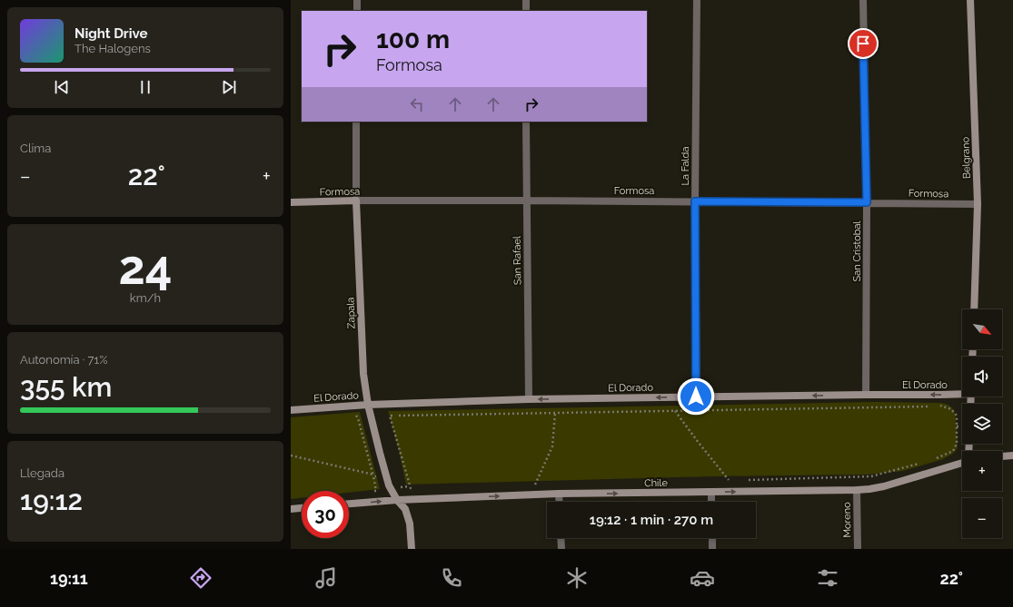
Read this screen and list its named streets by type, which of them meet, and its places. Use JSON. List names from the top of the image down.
{
  "streets": {
    "street": [
      "Belgrano",
      "La Falda",
      "Formosa",
      "San Cristobal",
      "San Rafael",
      "Zapala",
      "El Dorado",
      "Chile",
      "Moreno"
    ]
  },
  "crossings": [
    ["Belgrano", "Formosa"],
    ["La Falda", "Formosa"],
    ["La Falda", "El Dorado"],
    ["Formosa", "San Cristobal"],
    ["Formosa", "San Rafael"],
    ["Formosa", "Zapala"],
    ["San Cristobal", "El Dorado"],
    ["San Rafael", "El Dorado"],
    ["Zapala", "El Dorado"],
    ["Zapala", "Chile"],
    ["Chile", "Moreno"]
  ],
  "one_way": ["El Dorado", "Chile"],
  "north": "bottom right",
  "page": {
    "turn": ["100 m", "Formosa"],
    "song": ["Night Drive", "The Halogens"],
    "tile": [
      "Clima",
      ["24", "km/h"],
      ["Autonomía · 71%", "355 km"],
      ["Llegada", "19:12"]
    ],
    "heat": ["−", "22°", "+"],
    "map_buttons": ["+", "−"],
    "limit": "30",
    "trip": "19:12 · 1 min · 270 m",
    "tabs": ["19:11", "22°"]
  }
}
